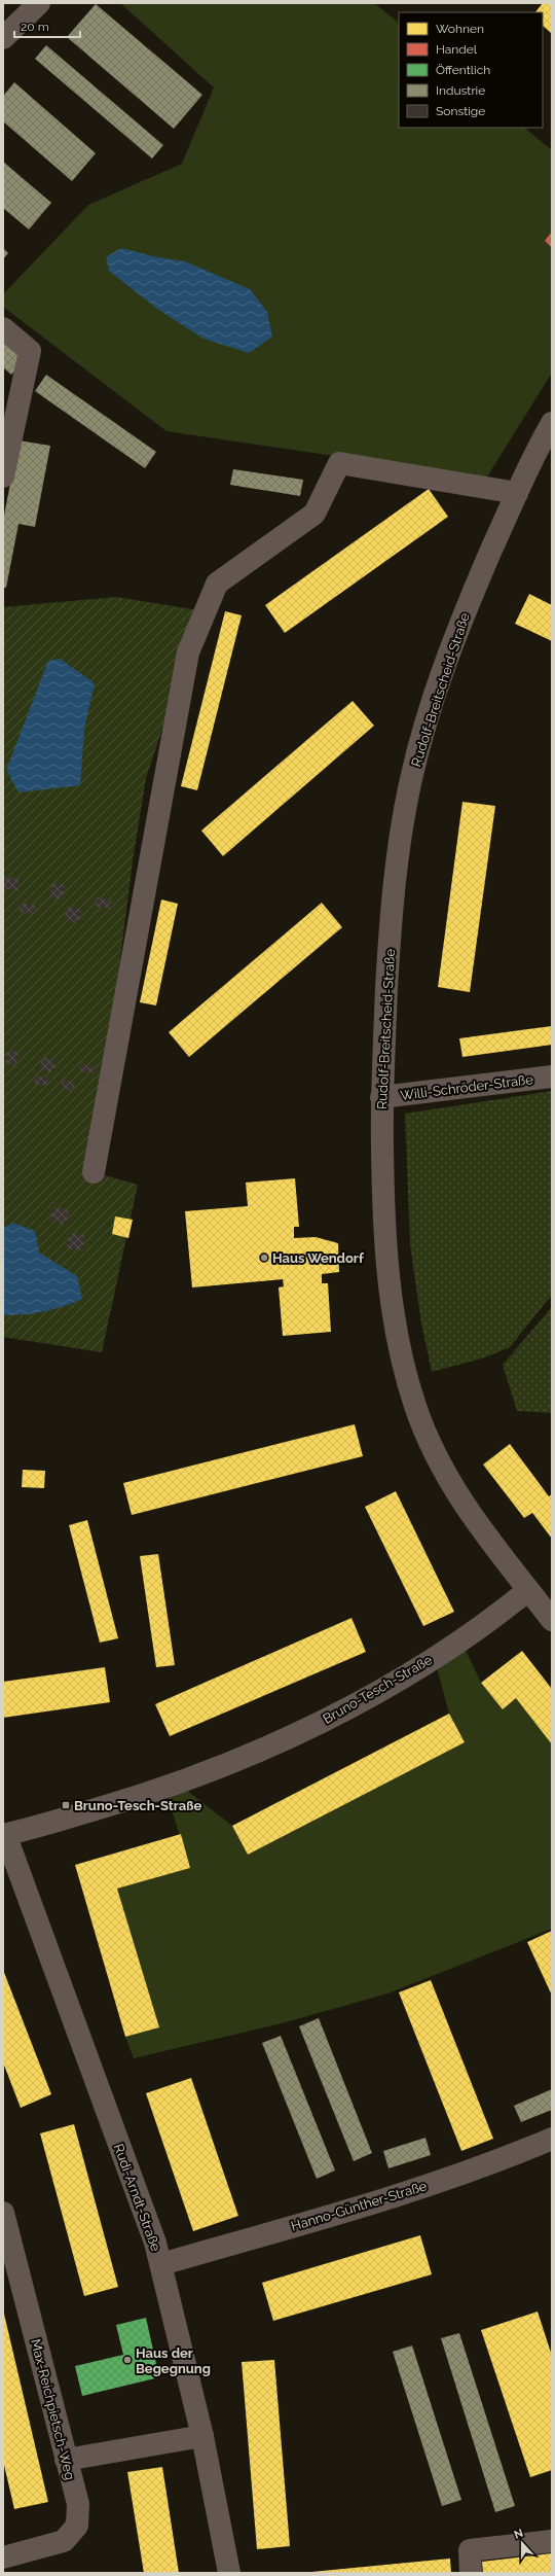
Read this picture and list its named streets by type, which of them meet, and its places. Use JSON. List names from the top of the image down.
{
  "streets": {
    "street": [
      "Rudolf-Breitscheid-Straße",
      "Willi-Schröder-Straße",
      "Bruno-Tesch-Straße",
      "Rudi-Arndt-Straße",
      "Hanno-Günther-Straße",
      "Max-Reichpietsch-Weg"
    ]
  },
  "crossings": [
    ["Rudolf-Breitscheid-Straße", "Willi-Schröder-Straße"],
    ["Rudolf-Breitscheid-Straße", "Bruno-Tesch-Straße"],
    ["Bruno-Tesch-Straße", "Rudi-Arndt-Straße"],
    ["Rudi-Arndt-Straße", "Hanno-Günther-Straße"]
  ],
  "places": {
    "other": ["Haus Wendorf", "Haus der Begegnung"],
    "transit": ["Bruno-Tesch-Straße"]
  },
  "legend": [
    "Wohnen",
    "Handel",
    "Öffentlich",
    "Industrie",
    "Sonstige"
  ],
  "scale_bar": "20 m",
  "north": "top"
}
